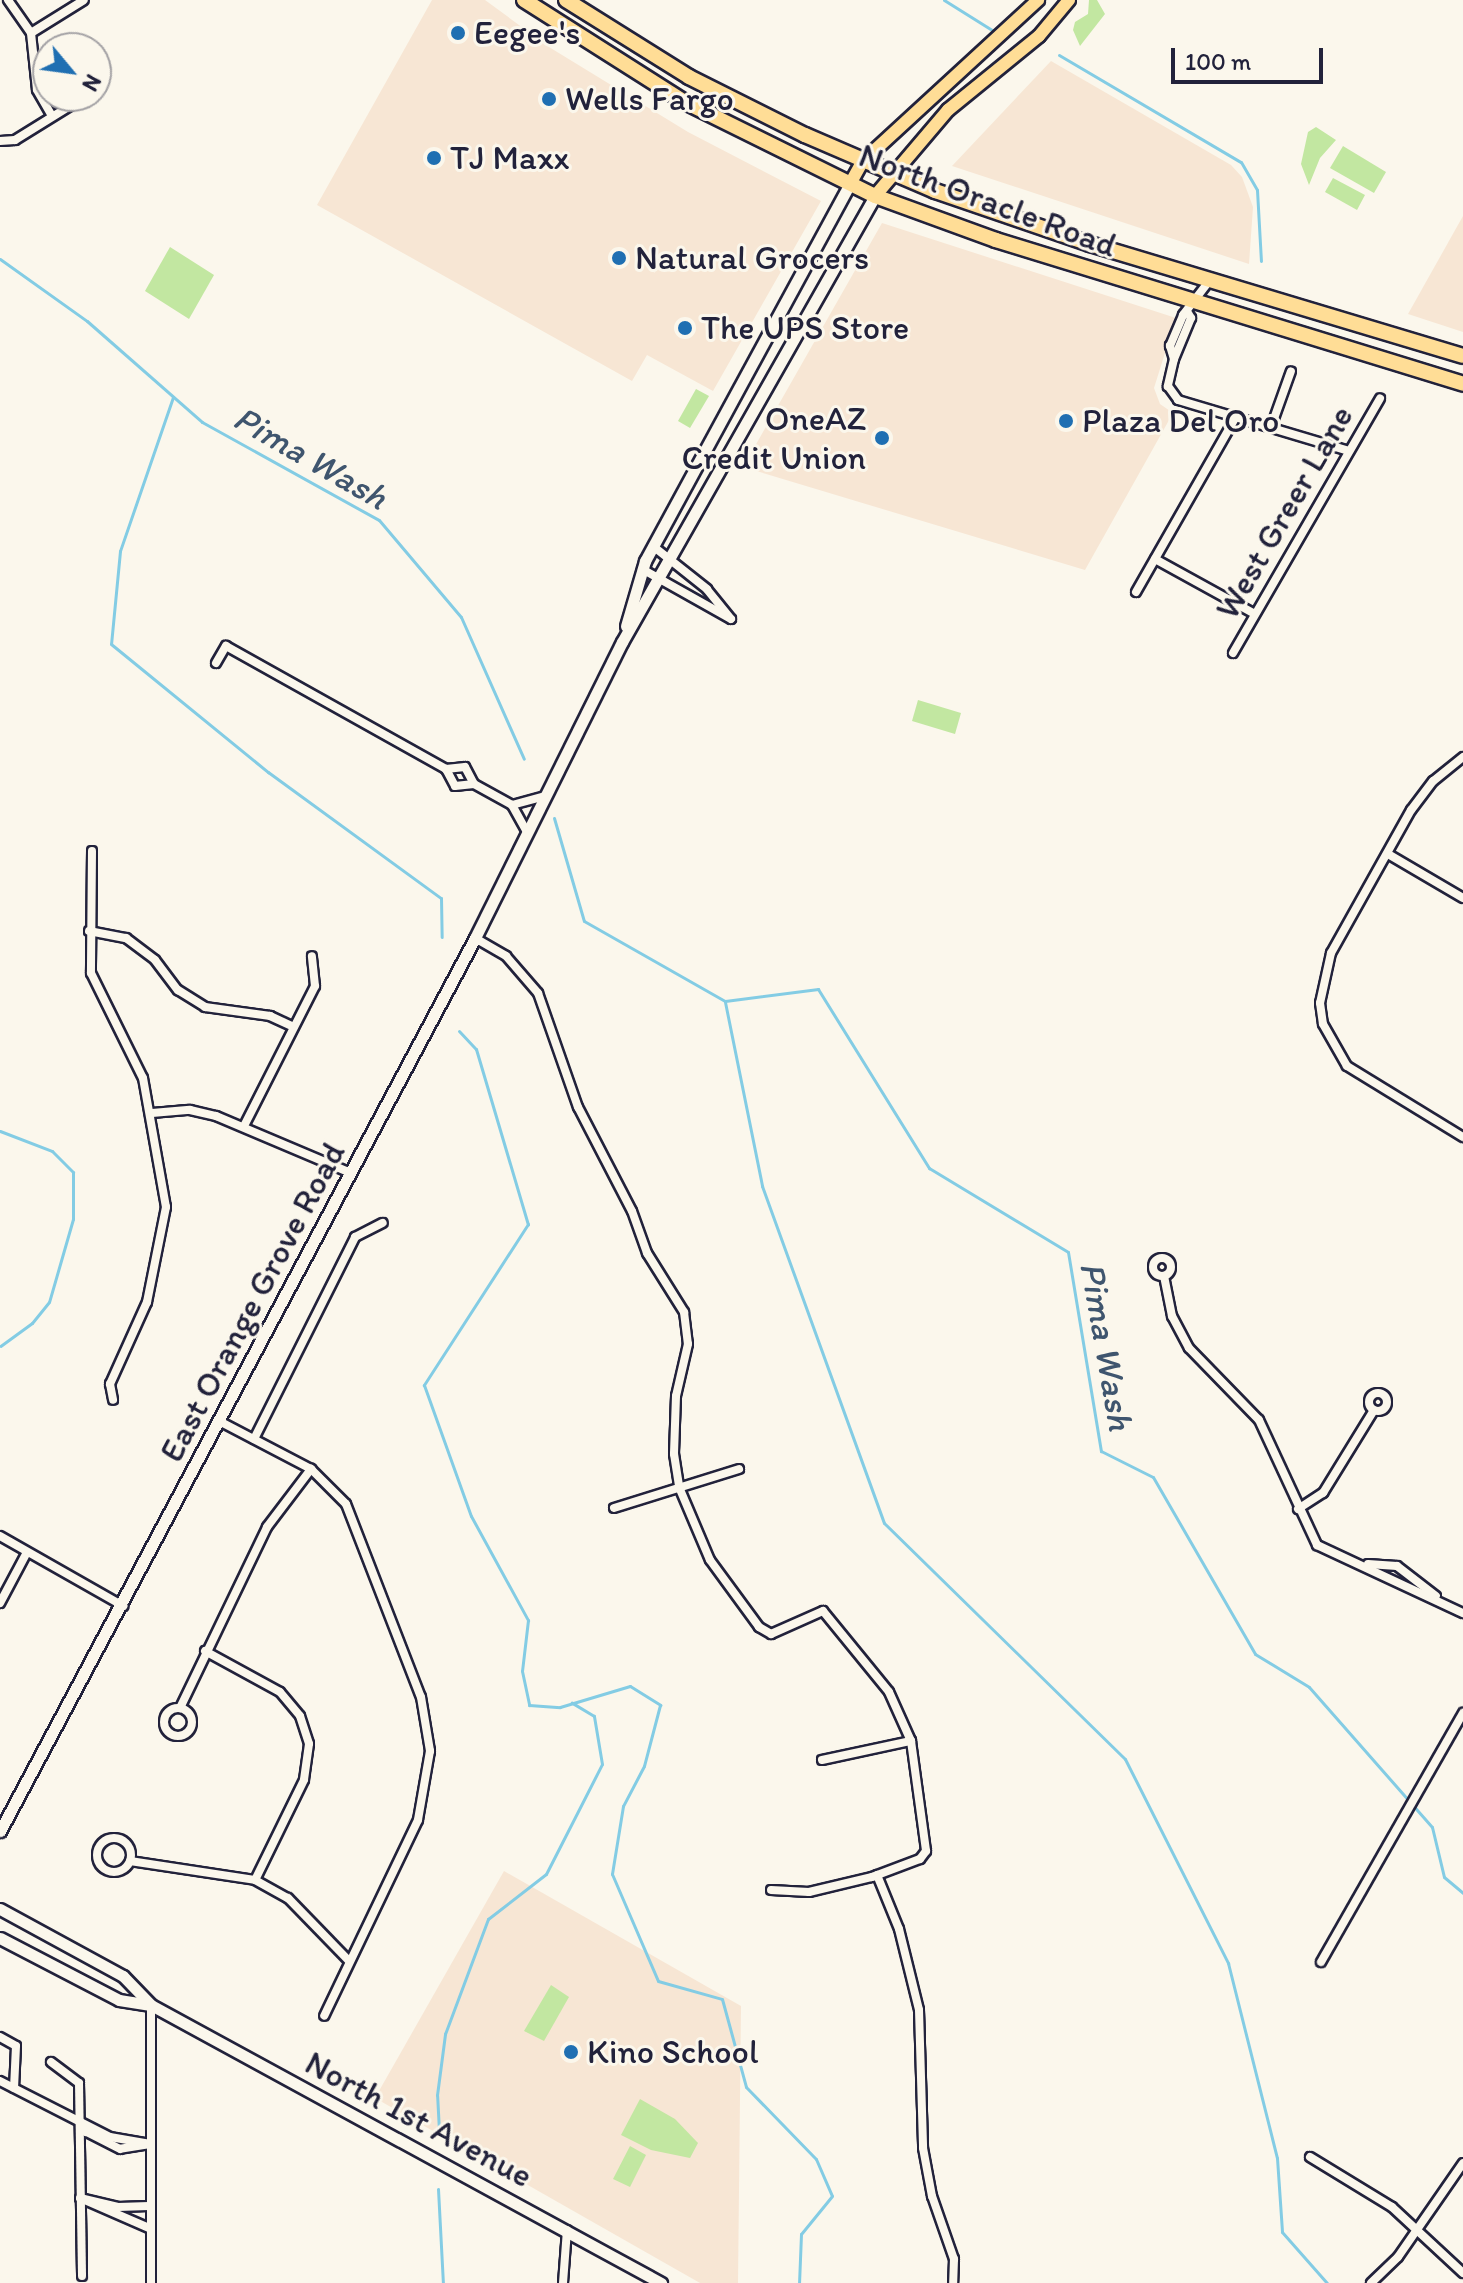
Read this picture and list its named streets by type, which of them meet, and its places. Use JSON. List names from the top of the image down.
{
  "streets": {
    "highway": ["North Oracle Road"],
    "main road": ["East Orange Grove Road", "North 1st Avenue"],
    "street": ["West Greer Lane"]
  },
  "water": ["Pima Wash"],
  "places": [
    "Eegee's",
    "Wells Fargo",
    "TJ Maxx",
    "Natural Grocers",
    "The UPS Store",
    "Plaza Del Oro",
    "OneAZ Credit Union",
    "Kino School"
  ],
  "scale_bar": "100 m",
  "north": "bottom right"
}
